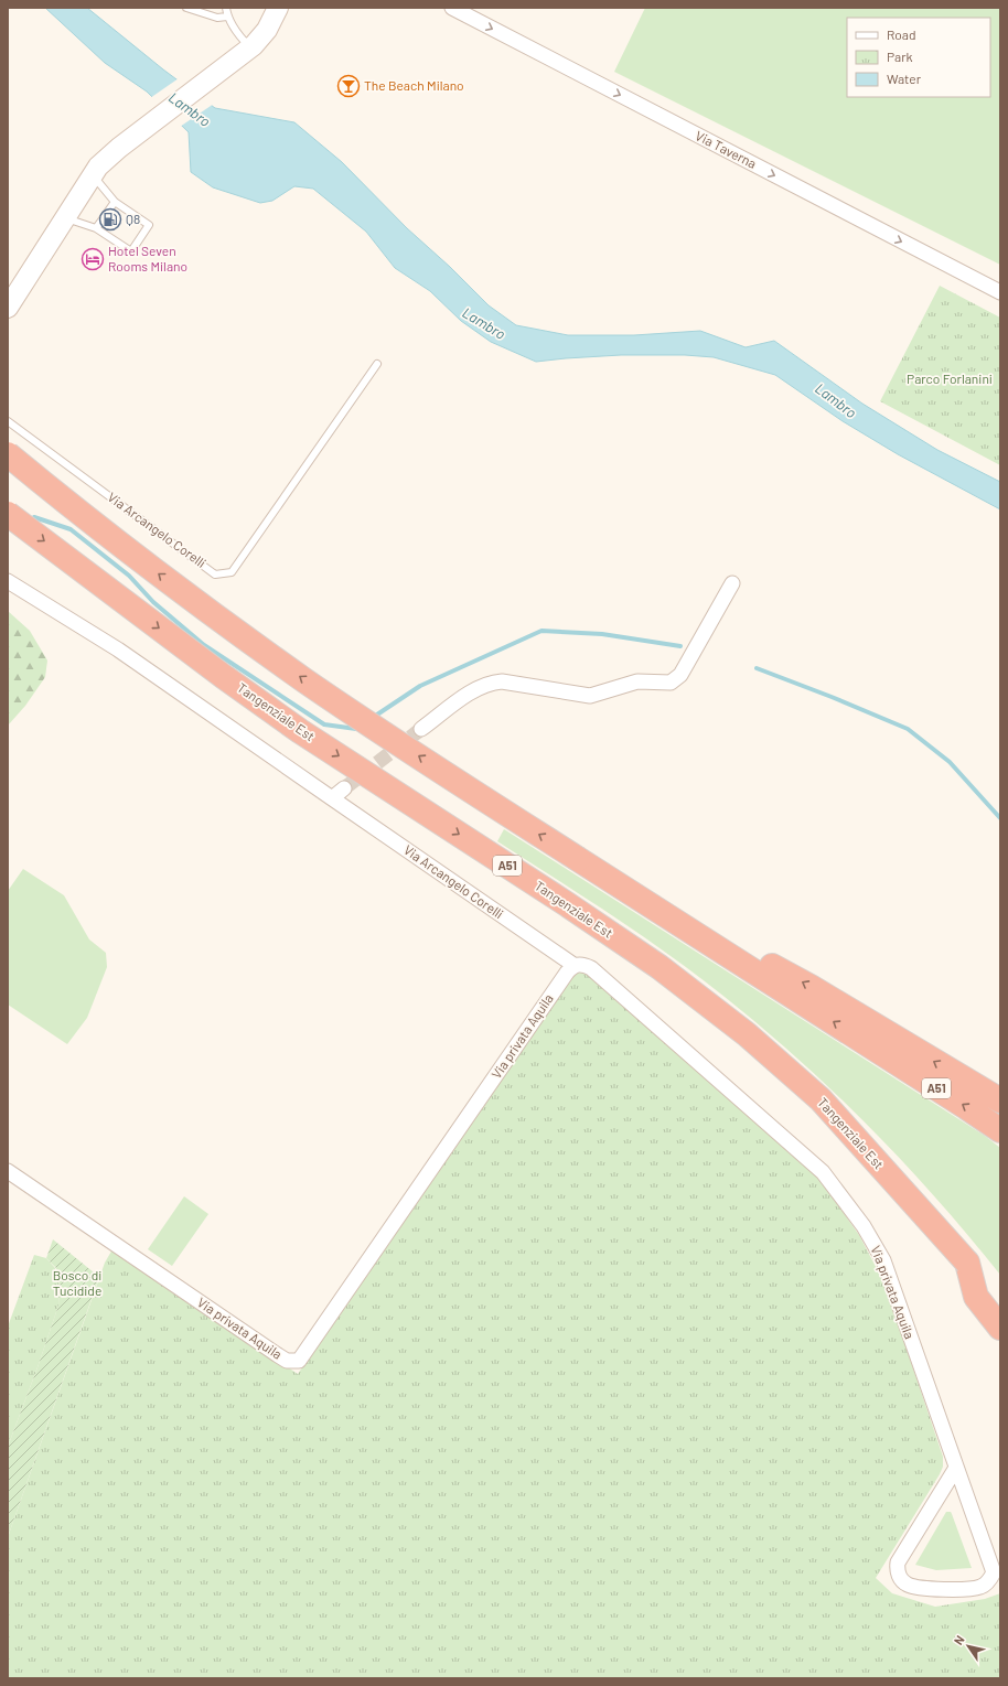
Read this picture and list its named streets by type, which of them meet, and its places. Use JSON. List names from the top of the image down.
{
  "streets": {
    "highway": ["Tangenziale Est", "A51"],
    "street": ["Via Taverna", "Via Arcangelo Corelli", "Via privata Aquila"]
  },
  "crossings": [
    ["Via Arcangelo Corelli", "Via privata Aquila"]
  ],
  "one_way": ["Via Taverna"],
  "water": ["Lambro"],
  "parks": ["Parco Forlanini", "Bosco di Tucidide"],
  "places": {
    "bar": ["The Beach Milano"],
    "fuel station": ["Q8"],
    "hotel": ["Hotel Seven Rooms Milano"]
  },
  "legend": ["Road", "Park", "Water"],
  "north": "top left"
}
